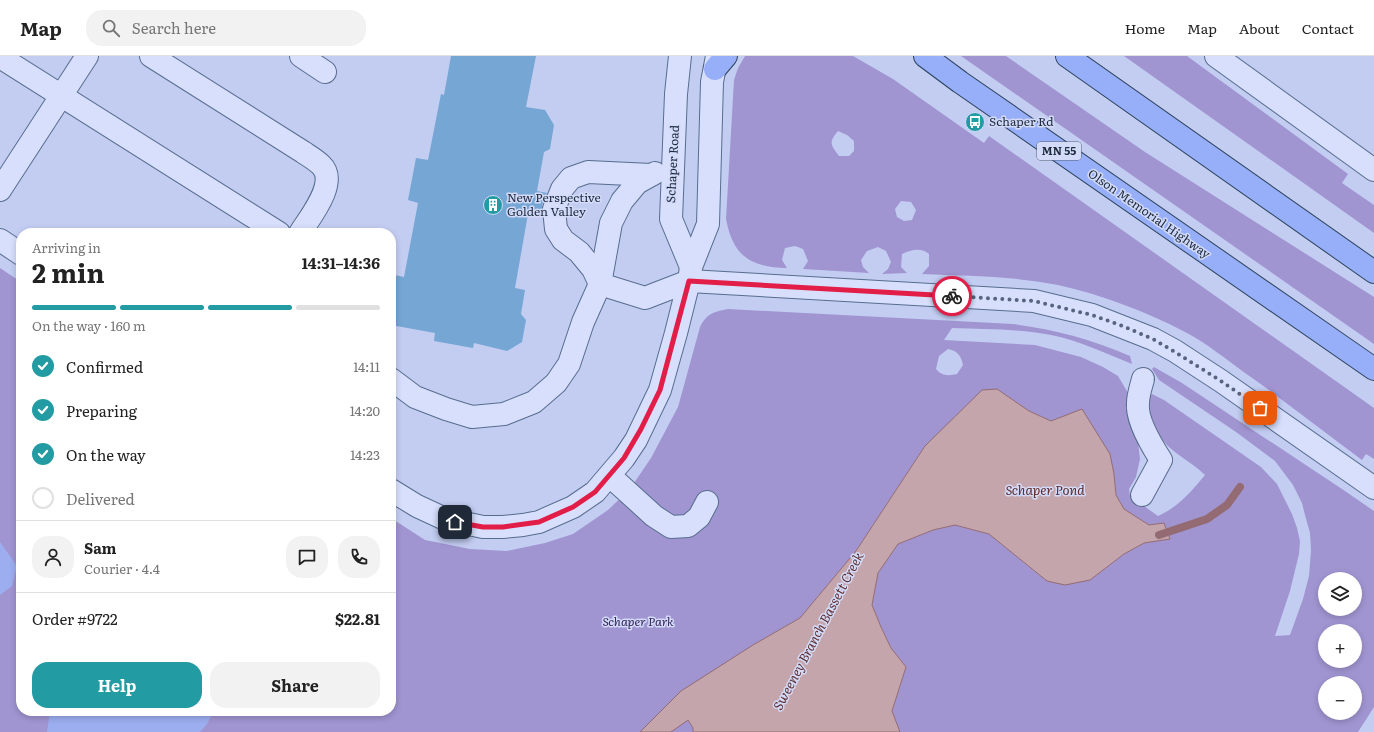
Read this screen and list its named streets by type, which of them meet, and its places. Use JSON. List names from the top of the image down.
{
  "streets": {
    "main road": ["MN 55", "Olson Memorial Highway"],
    "street": ["Schaper Road"]
  },
  "water": ["Schaper Pond", "Sweeney Branch Bassett Creek"],
  "parks": ["Schaper Park"],
  "places": {
    "bus stop": ["Schaper Rd"],
    "building": ["New Perspective Golden Valley"]
  },
  "page": {
    "header": "Map",
    "search": "Search here",
    "nav": [
      "Home",
      "Map",
      "About",
      "Contact"
    ],
    "heading": ["2 min", "Arriving in", "14:31–14:36"],
    "panel": [
      "Sam",
      "Courier · 4.4",
      "Order #9722",
      "$22.81"
    ],
    "bar": "On the way · 160 m",
    "list": [
      ["Confirmed", "14:11"],
      ["Preparing", "14:20"],
      ["On the way", "14:23"],
      "Delivered"
    ],
    "map_buttons": ["+", "−"],
    "buttons": ["Help", "Share"]
  }
}
